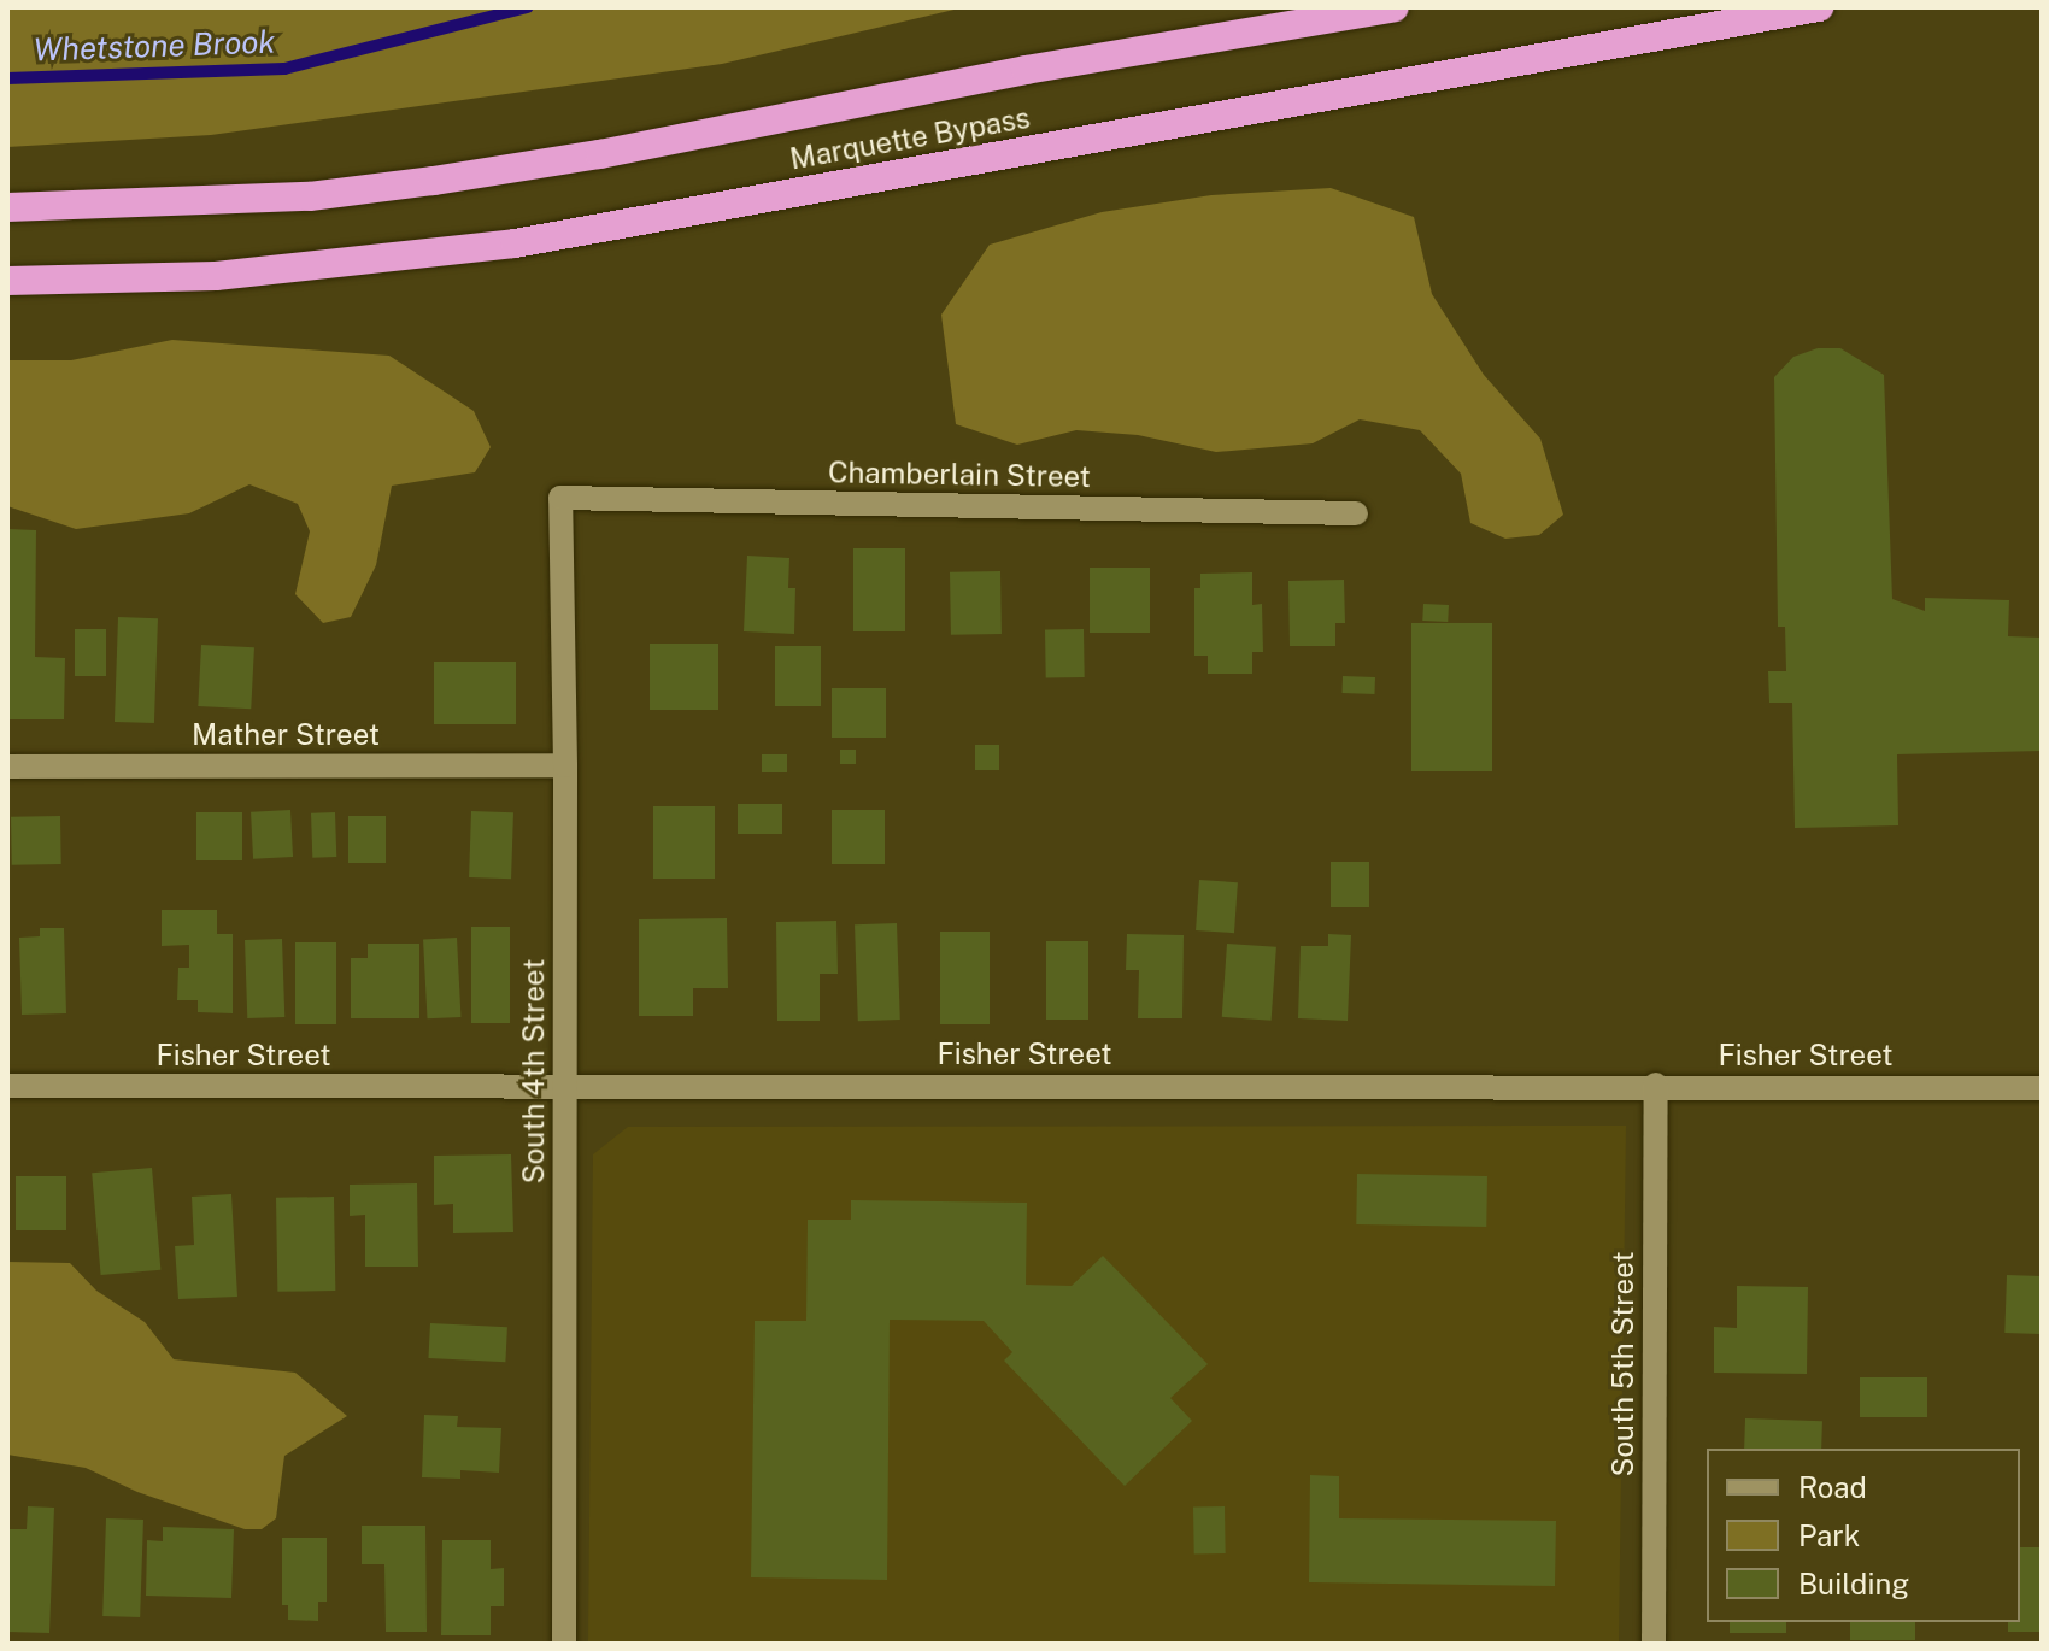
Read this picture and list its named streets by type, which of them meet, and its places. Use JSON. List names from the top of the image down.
{
  "streets": {
    "highway": ["Marquette Bypass"],
    "street": [
      "Chamberlain Street",
      "Mather Street",
      "Fisher Street",
      "South 4th Street",
      "South 5th Street"
    ]
  },
  "crossings": [
    ["Chamberlain Street", "South 4th Street"],
    ["Mather Street", "South 4th Street"],
    ["Fisher Street", "South 4th Street"],
    ["Fisher Street", "South 5th Street"]
  ],
  "water": ["Whetstone Brook"],
  "legend": ["Road", "Park", "Building"]
}
